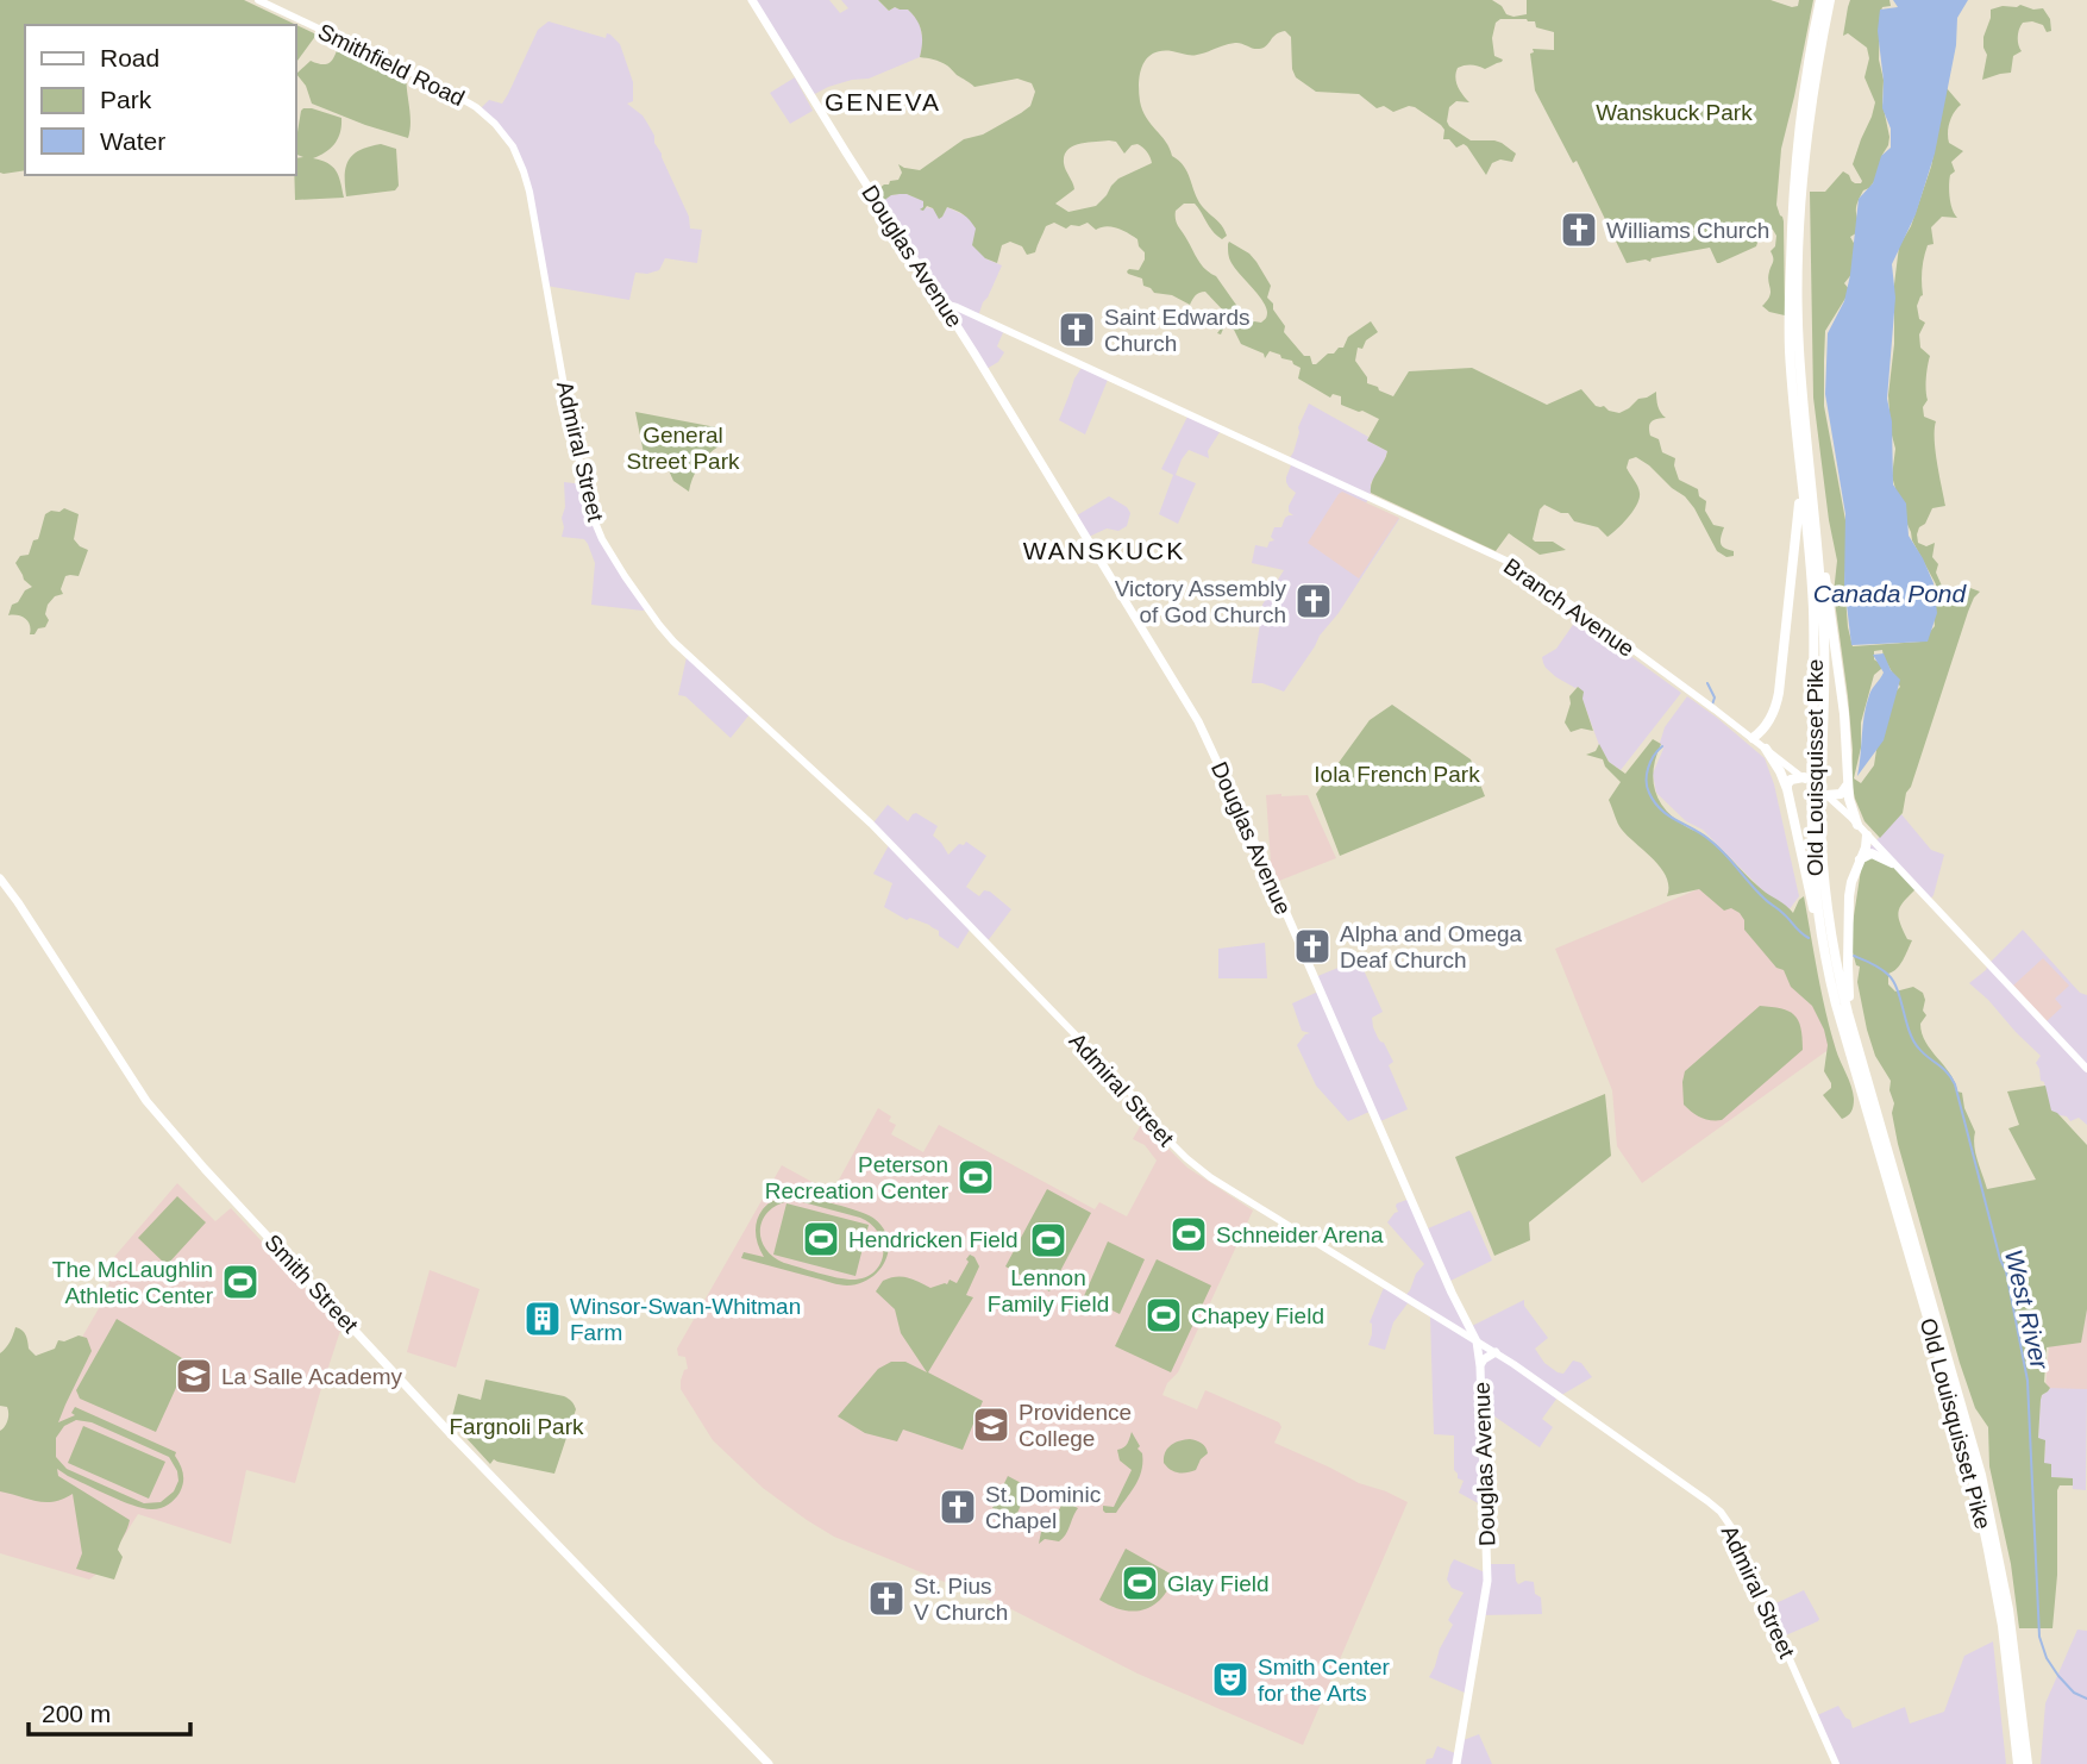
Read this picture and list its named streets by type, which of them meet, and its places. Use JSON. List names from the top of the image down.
{
  "streets": {
    "highway": ["Old Louisquisset Pike"],
    "main road": [
      "Smithfield Road",
      "Douglas Avenue",
      "Admiral Street",
      "Branch Avenue",
      "Smith Street"
    ]
  },
  "crossings": [
    ["Smithfield Road", "Admiral Street"],
    ["Douglas Avenue", "Admiral Street"],
    ["Douglas Avenue", "Branch Avenue"]
  ],
  "districts": ["GENEVA", "WANSKUCK"],
  "water": ["Canada Pond", "West River"],
  "parks": [
    "Wanskuck Park",
    "General Street Park",
    "Iola French Park",
    "Fargnoli Park"
  ],
  "places": {
    "church": [
      "Williams Church",
      "Saint Edwards Church",
      "Victory Assembly of God Church",
      "Alpha and Omega Deaf Church",
      "St. Dominic Chapel",
      "St. Pius V Church"
    ],
    "sports": [
      "Peterson Recreation Center",
      "Schneider Arena",
      "Hendricken Field",
      "Lennon Family Field",
      "The McLaughlin Athletic Center",
      "Chapey Field",
      "Glay Field"
    ],
    "building": ["Winsor-Swan-Whitman Farm"],
    "school or university": ["La Salle Academy", "Providence College"],
    "theatre": ["Smith Center for the Arts"]
  },
  "legend": ["Road", "Park", "Water"],
  "scale_bar": "200 m"
}
